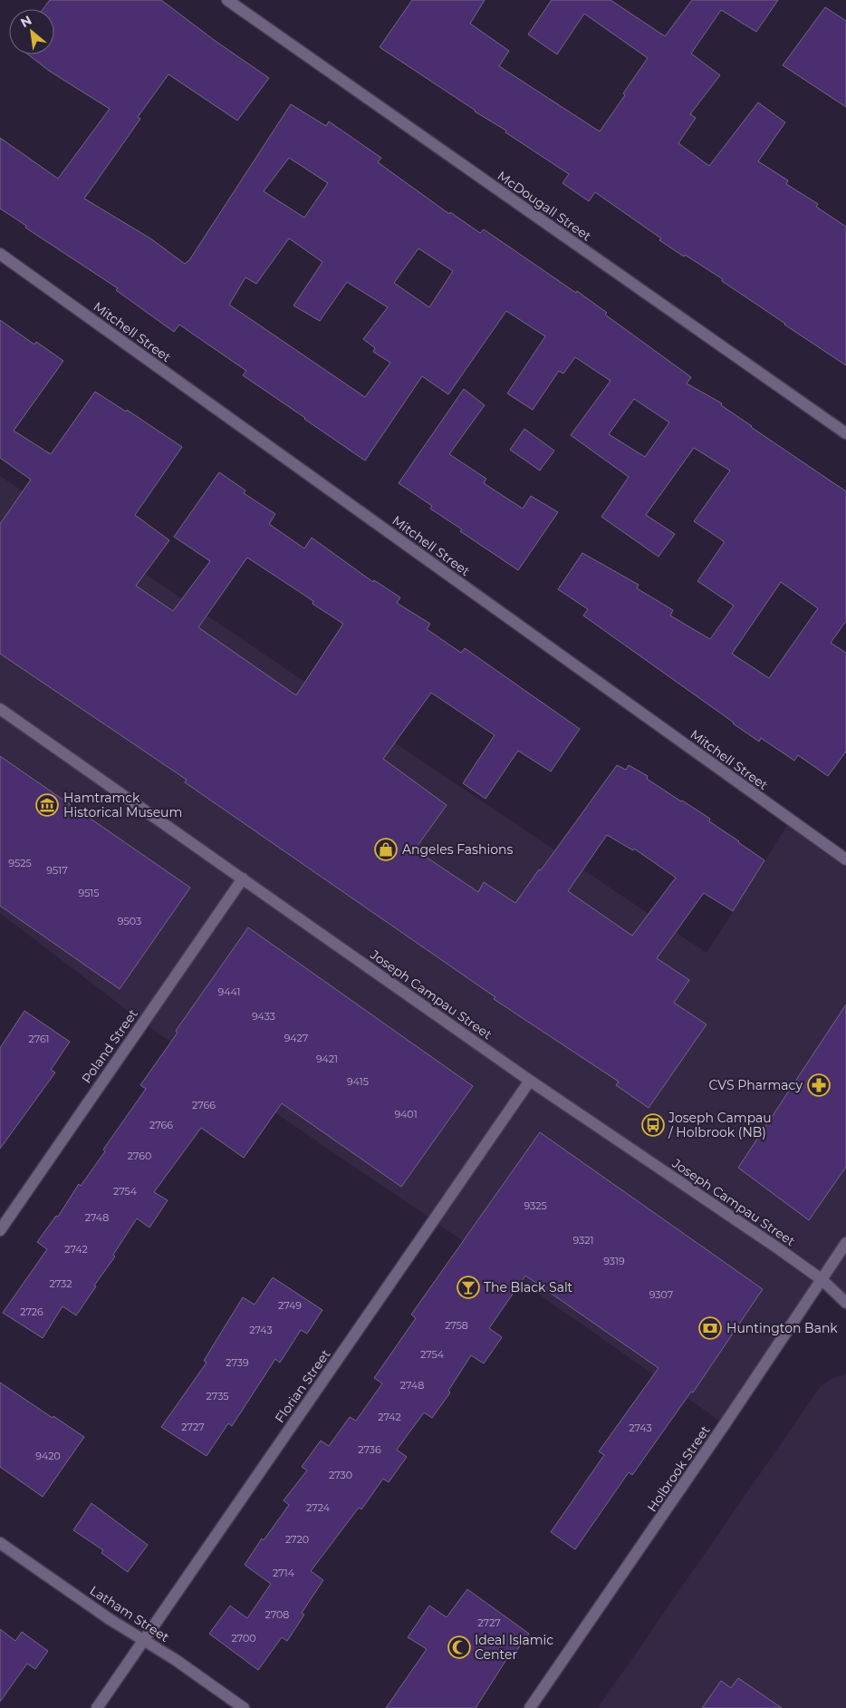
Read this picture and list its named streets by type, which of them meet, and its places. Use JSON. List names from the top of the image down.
{
  "streets": {
    "street": [
      "McDougall Street",
      "Mitchell Street",
      "Joseph Campau Street",
      "Poland Street",
      "Florian Street",
      "Holbrook Street",
      "Latham Street"
    ]
  },
  "crossings": [
    ["Joseph Campau Street", "Poland Street"],
    ["Joseph Campau Street", "Florian Street"],
    ["Joseph Campau Street", "Holbrook Street"],
    ["Florian Street", "Latham Street"]
  ],
  "places": {
    "museum": ["Hamtramck Historical Museum"],
    "shop": ["Angeles Fashions"],
    "pharmacy": ["CVS Pharmacy"],
    "bus stop": ["Joseph Campau / Holbrook (NB)"],
    "bar": ["The Black Salt"],
    "bank": ["Huntington Bank"],
    "mosque": ["Ideal Islamic Center"]
  },
  "house_numbers": [
    "9525",
    "9517",
    "9515",
    "9503",
    "9441",
    "9433",
    "9427",
    "2761",
    "9421",
    "9415",
    "2766",
    "9401",
    "2766",
    "2760",
    "2754",
    "9325",
    "2748",
    "9321",
    "2742",
    "9319",
    "2732",
    "9307",
    "2749",
    "2726",
    "2758",
    "2743",
    "2754",
    "2739",
    "2748",
    "2735",
    "2742",
    "2727",
    "2743",
    "2736",
    "9420",
    "2730",
    "2724",
    "2720",
    "2714",
    "2708",
    "2727",
    "2700"
  ],
  "north": "top left"
}
